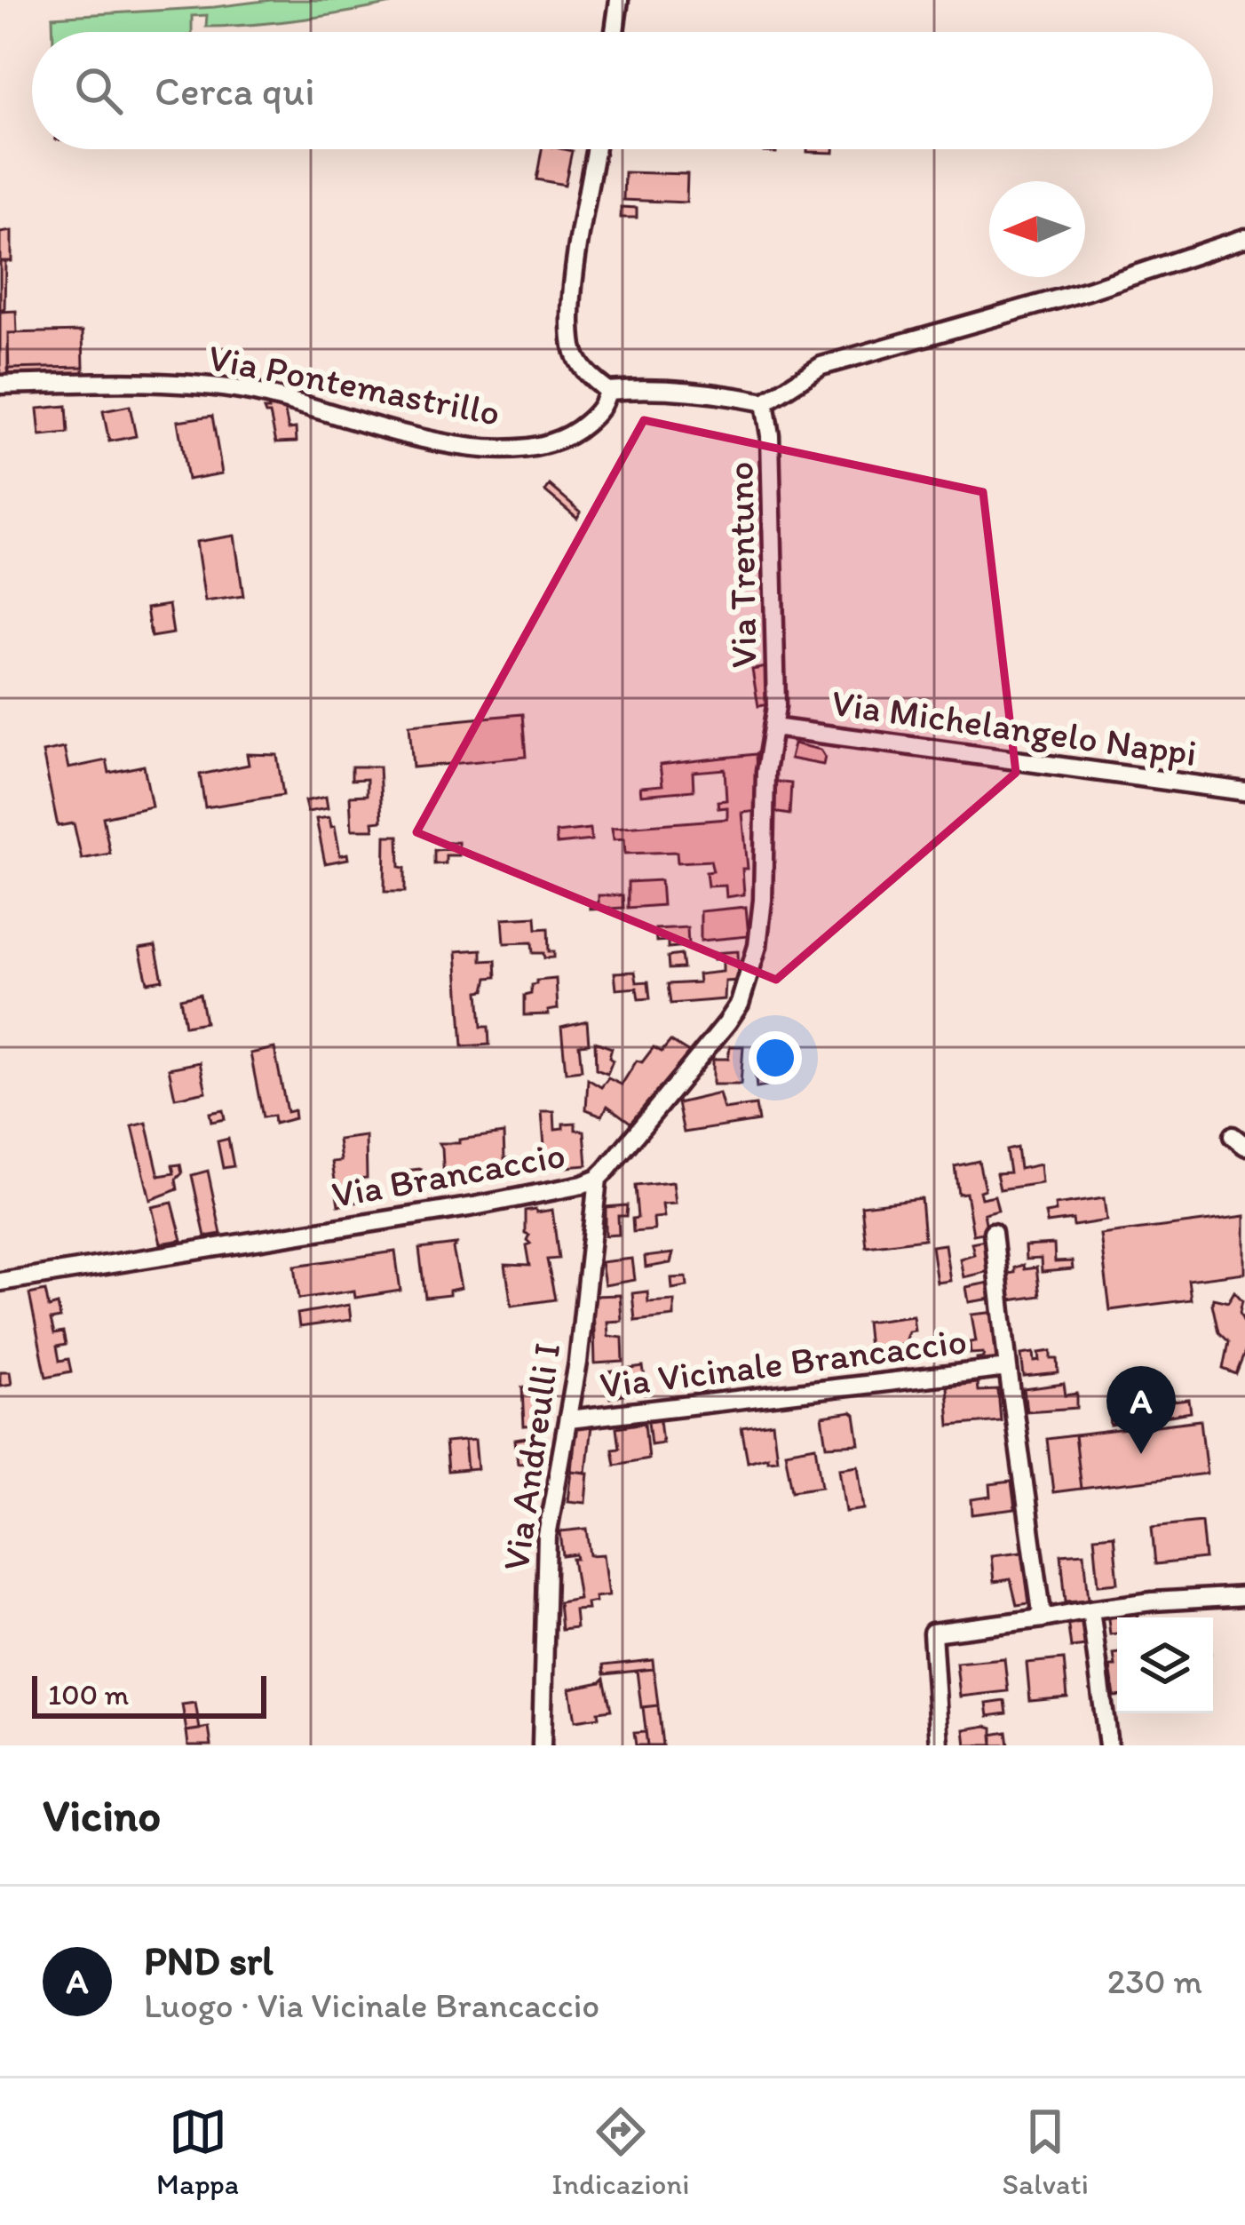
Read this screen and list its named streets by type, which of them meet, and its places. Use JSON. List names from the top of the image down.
{
  "streets": {
    "street": [
      "Via Pontemastrillo",
      "Via Trentuno",
      "Via Michelangelo Nappi",
      "Via Brancaccio",
      "Via Vicinale Brancaccio",
      "Via Andreulli I"
    ]
  },
  "crossings": [
    ["Via Trentuno", "Via Michelangelo Nappi"],
    ["Via Trentuno", "Via Brancaccio"],
    ["Via Michelangelo Nappi", "Via Brancaccio"],
    ["Via Brancaccio", "Via Andreulli I"],
    ["Via Vicinale Brancaccio", "Via Andreulli I"]
  ],
  "scale_bar": "100 m",
  "north": "left",
  "page": {
    "search": "Cerca qui",
    "pins": "A",
    "scale": "100 m",
    "heading": "Vicino",
    "list": [
      {
        "mark": "A",
        "name": "PND srl",
        "note": "Luogo · Via Vicinale Brancaccio",
        "value": "230 m"
      }
    ],
    "nav": ["Mappa", "Indicazioni", "Salvati"]
  }
}
